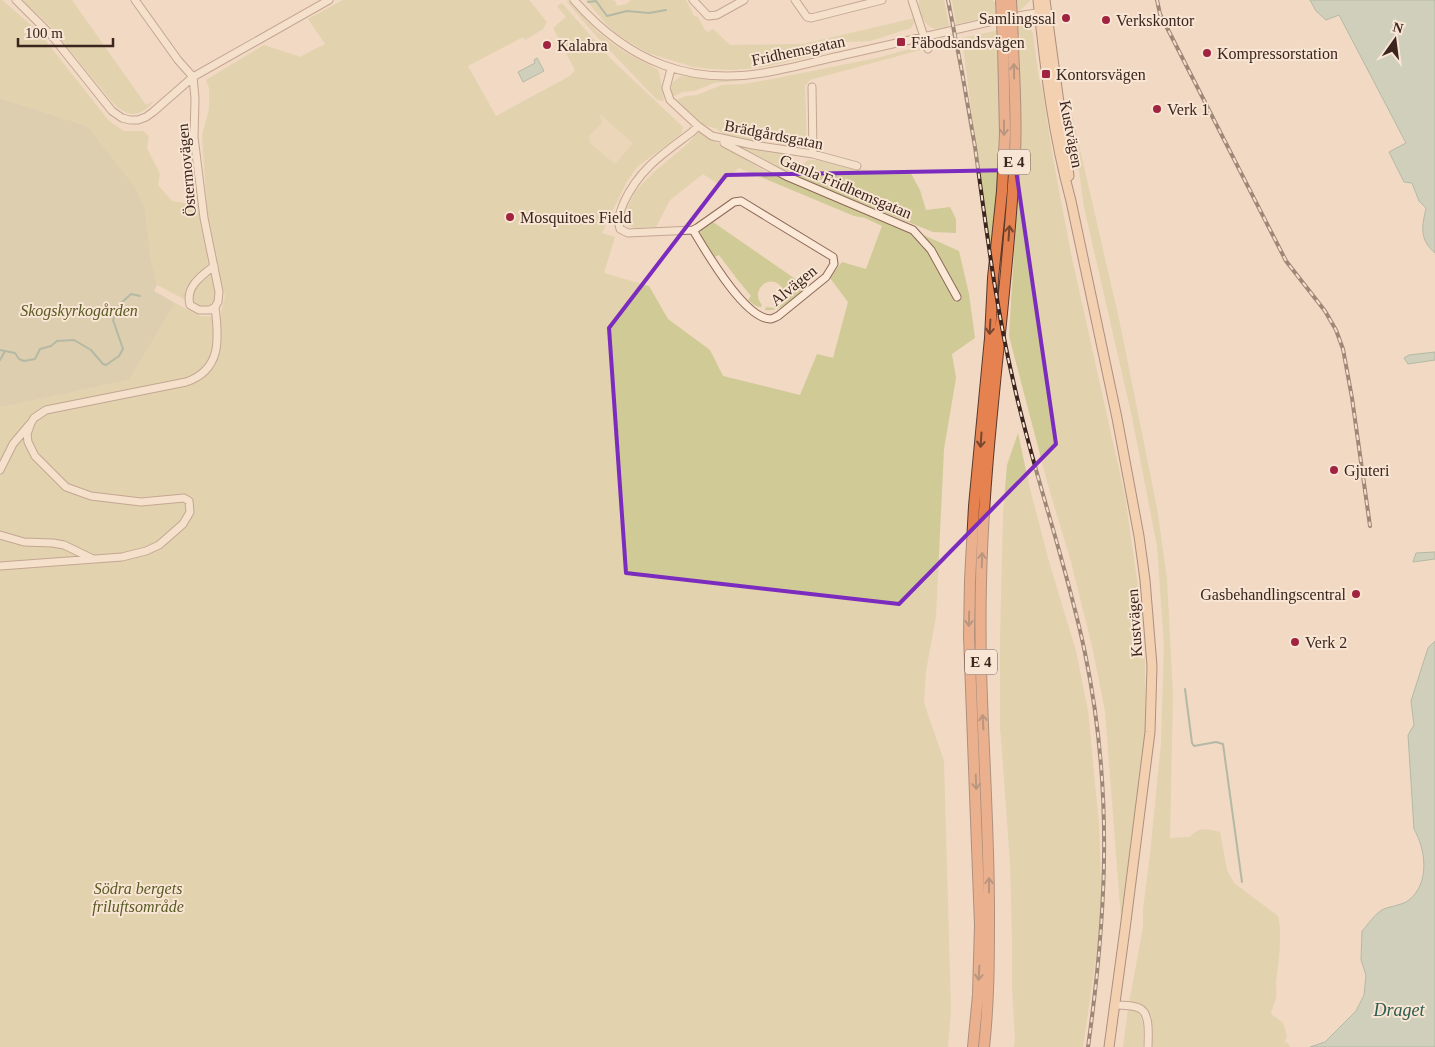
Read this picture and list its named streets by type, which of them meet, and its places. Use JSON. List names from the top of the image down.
{
  "streets": {
    "highway": ["E 4"],
    "main road": ["Kustvägen"],
    "street": [
      "Fridhemsgatan",
      "Brädgårdsgatan",
      "Östermovägen",
      "Gamla Fridhemsgatan",
      "Alvägen"
    ]
  },
  "crossings": [
    ["Fridhemsgatan", "Brädgårdsgatan"],
    ["Fridhemsgatan", "Kustvägen"],
    ["Brädgårdsgatan", "Alvägen"]
  ],
  "water": ["Draget"],
  "parks": ["Skogskyrkogården", "Södra bergets friluftsområde"],
  "places": {
    "other": [
      "Samlingssal",
      "Verkskontor",
      "Kalabra",
      "Kompressorstation",
      "Verk 1",
      "Mosquitoes Field",
      "Gjuteri",
      "Gasbehandlingscentral",
      "Verk 2"
    ],
    "transit": ["Fäbodsandsvägen", "Kontorsvägen"]
  },
  "scale_bar": "100 m",
  "north": "top"
}
